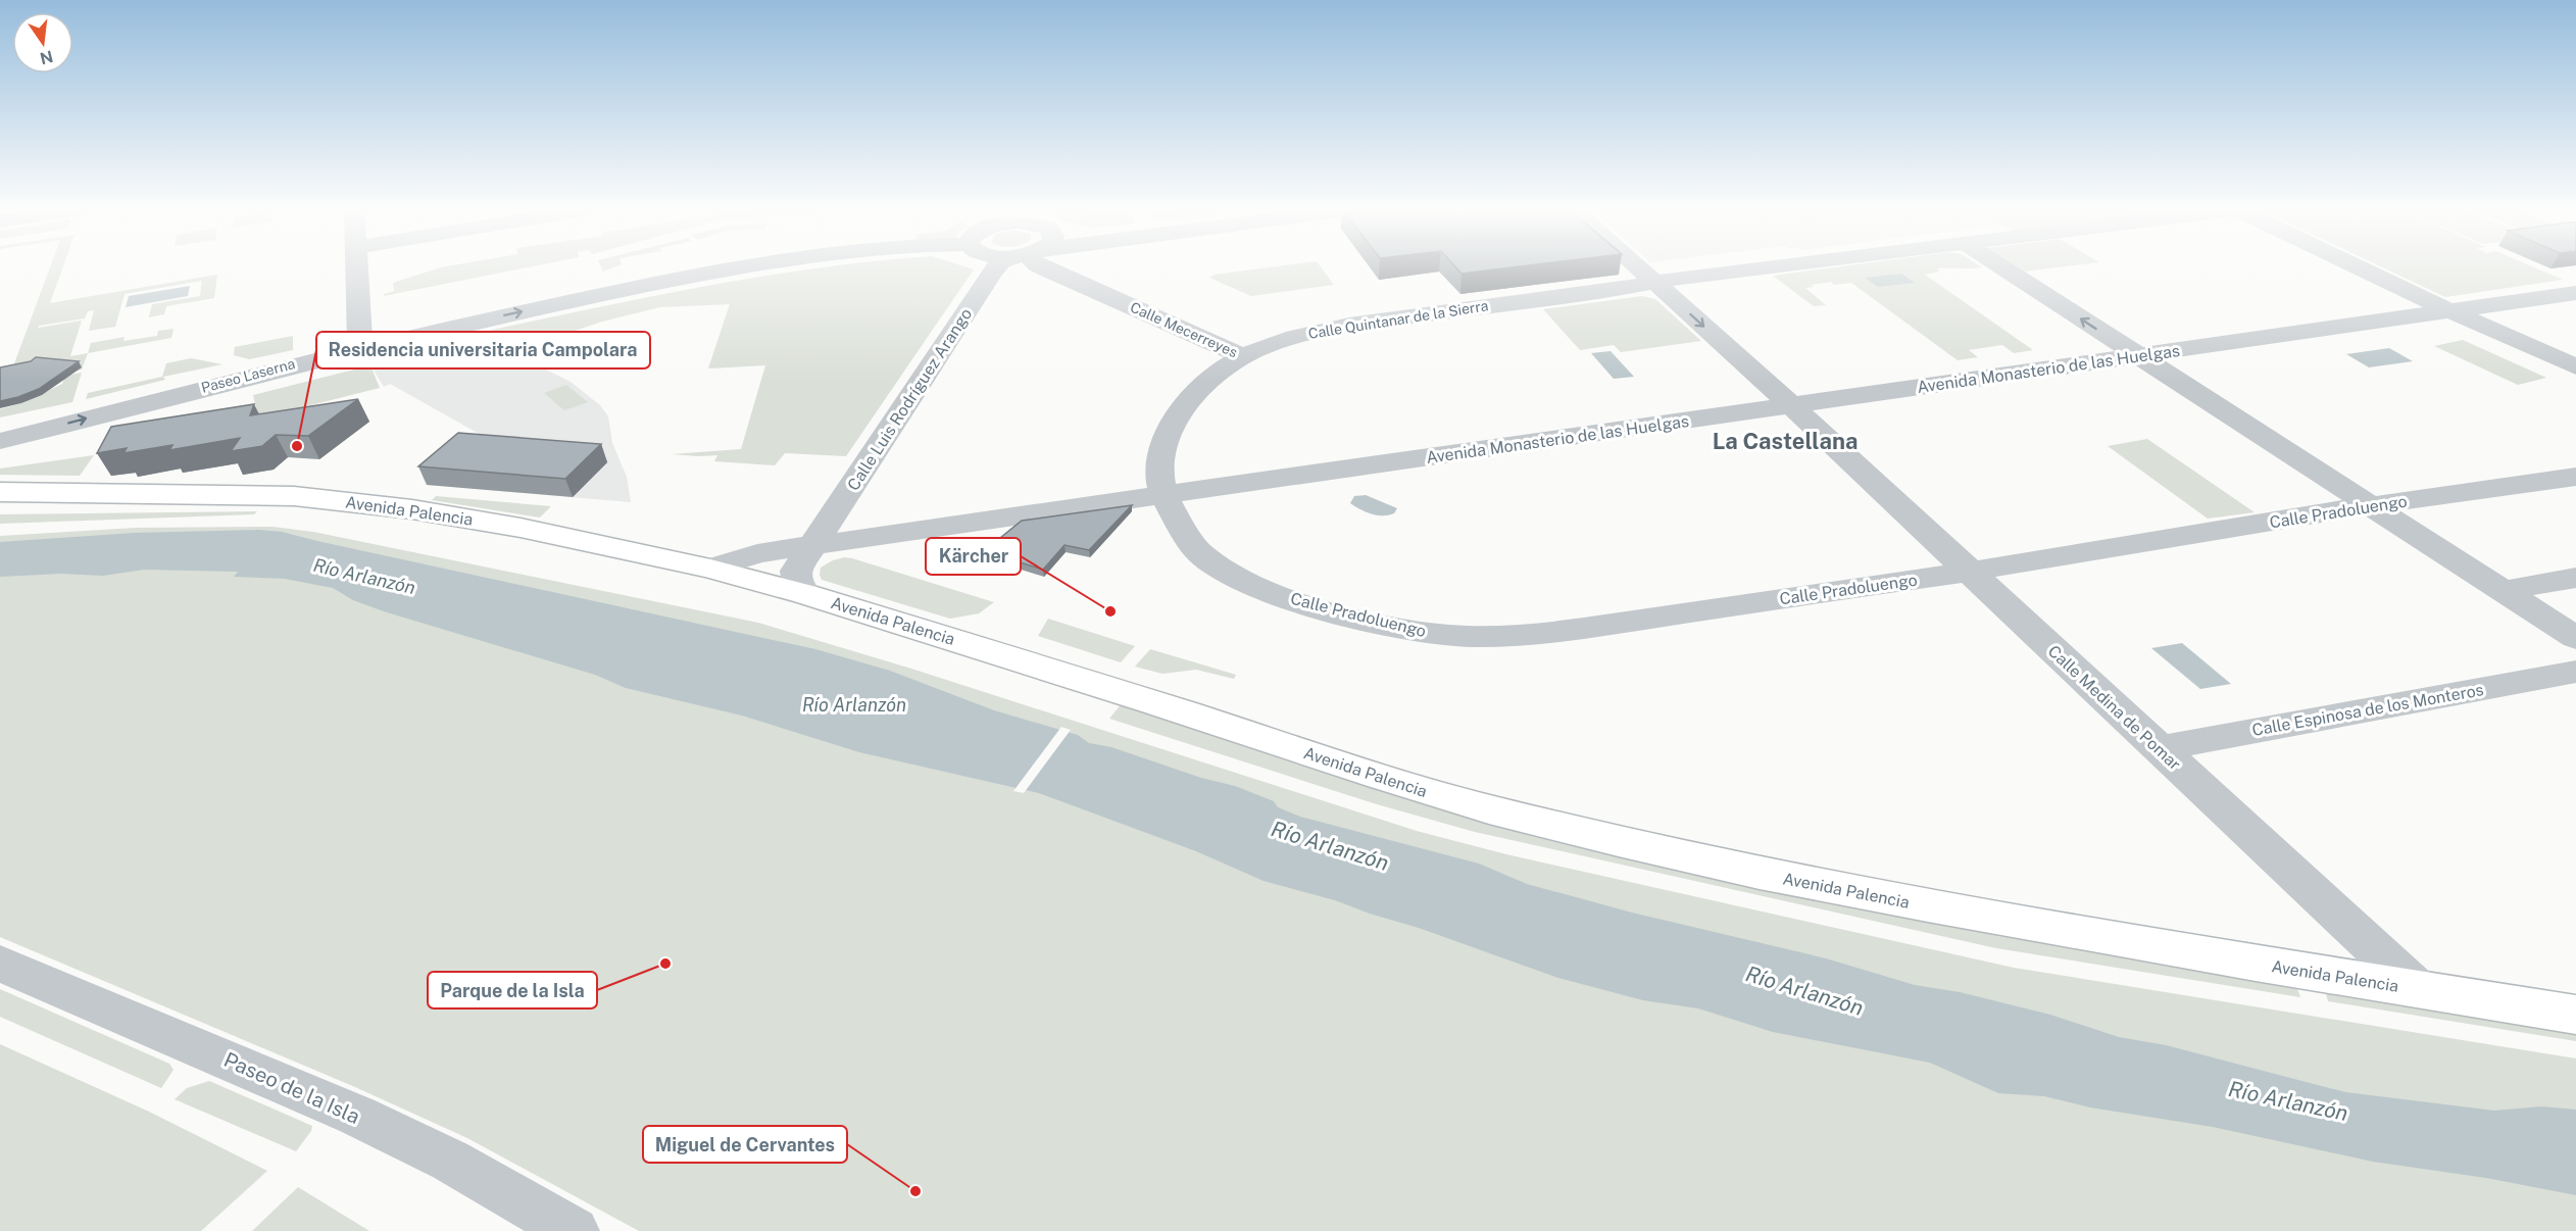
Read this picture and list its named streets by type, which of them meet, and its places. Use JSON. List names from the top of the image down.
{
  "streets": {
    "highway": ["Avenida Palencia"],
    "street": [
      "Calle Quintanar de la Sierra",
      "Calle Mecerreyes",
      "Avenida Monasterio de las Huelgas",
      "Paseo Laserna",
      "Calle Luis Rodríguez Arango",
      "Calle Pradoluengo",
      "Calle Medina de Pomar",
      "Calle Espinosa de los Monteros",
      "Paseo de la Isla"
    ]
  },
  "crossings": [
    ["Calle Quintanar de la Sierra", "Calle Mecerreyes"],
    ["Calle Quintanar de la Sierra", "Avenida Monasterio de las Huelgas"],
    ["Calle Quintanar de la Sierra", "Calle Pradoluengo"],
    ["Calle Quintanar de la Sierra", "Calle Medina de Pomar"],
    ["Avenida Monasterio de las Huelgas", "Calle Luis Rodríguez Arango"],
    ["Avenida Monasterio de las Huelgas", "Avenida Palencia"],
    ["Avenida Monasterio de las Huelgas", "Calle Pradoluengo"],
    ["Avenida Monasterio de las Huelgas", "Calle Medina de Pomar"],
    ["Calle Luis Rodríguez Arango", "Avenida Palencia"],
    ["Avenida Palencia", "Calle Medina de Pomar"],
    ["Calle Pradoluengo", "Calle Medina de Pomar"],
    ["Calle Medina de Pomar", "Calle Espinosa de los Monteros"]
  ],
  "one_way": ["Paseo Laserna"],
  "districts": ["La Castellana"],
  "water": ["Río Arlanzón"],
  "places": [
    "Residencia universitaria Campolara",
    "Kärcher",
    "Parque de la Isla",
    "Miguel de Cervantes"
  ],
  "north": "bottom"
}
